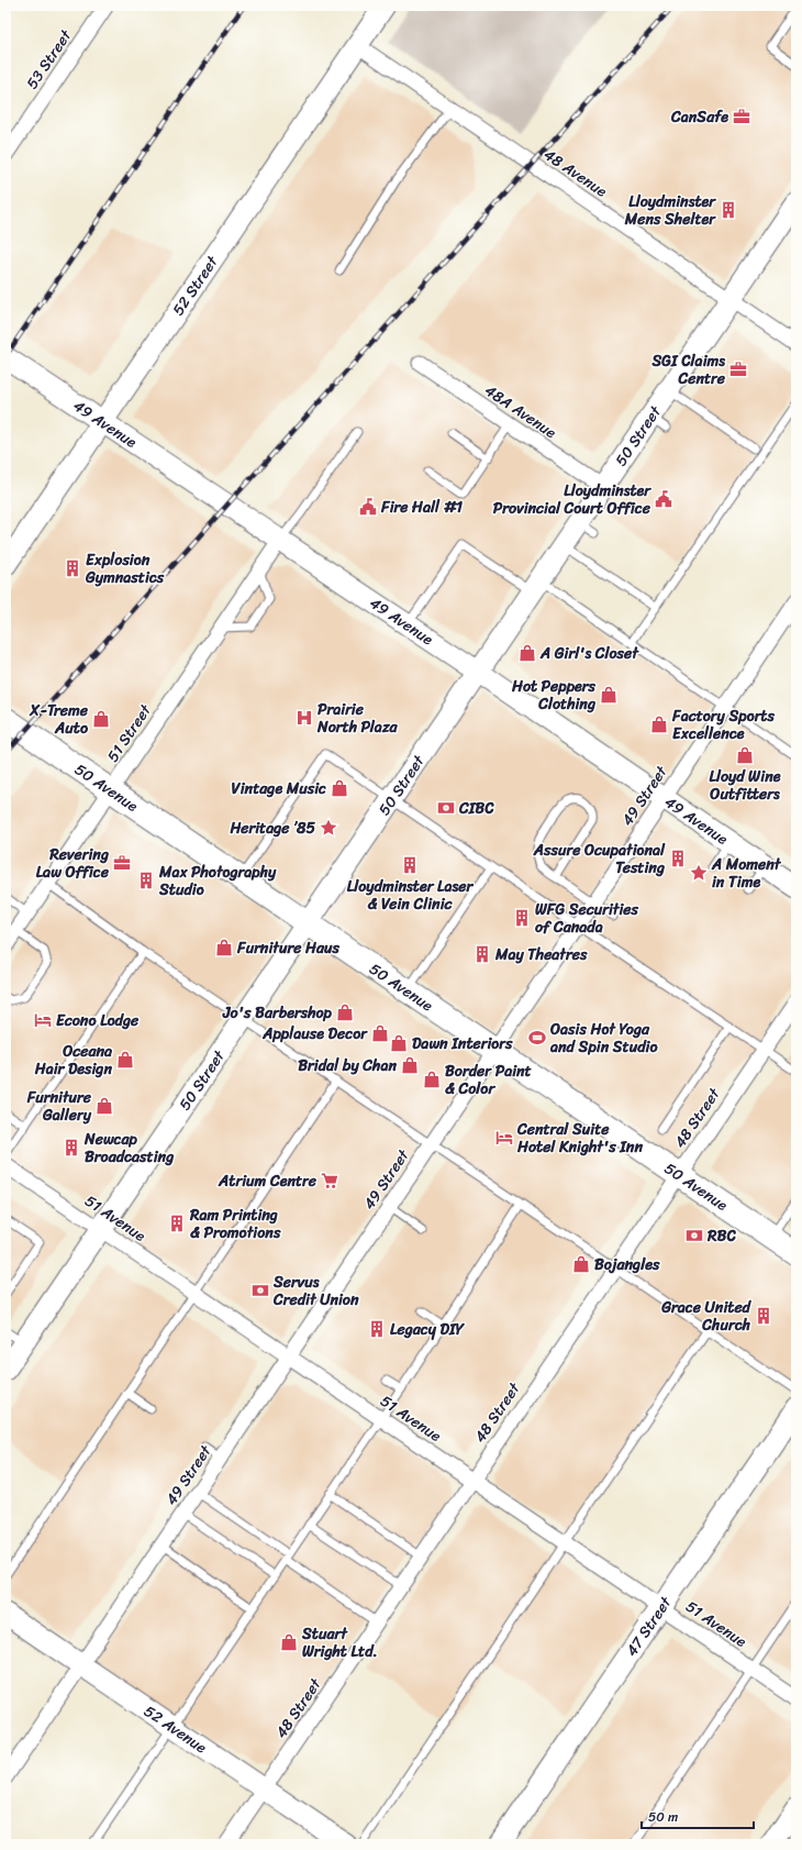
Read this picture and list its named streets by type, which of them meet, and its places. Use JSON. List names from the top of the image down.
{
  "streets": {
    "main road": ["50 Avenue"],
    "street": [
      "53 Street",
      "48 Avenue",
      "52 Street",
      "48A Avenue",
      "49 Avenue",
      "50 Street",
      "51 Street",
      "49 Street",
      "48 Street",
      "51 Avenue",
      "47 Street",
      "52 Avenue"
    ]
  },
  "crossings": [
    ["48 Avenue", "52 Street"],
    ["48 Avenue", "50 Street"],
    ["52 Street", "49 Avenue"],
    ["48A Avenue", "50 Street"],
    ["49 Avenue", "50 Street"],
    ["49 Avenue", "51 Street"],
    ["49 Avenue", "49 Street"],
    ["50 Street", "50 Avenue"],
    ["50 Street", "51 Avenue"],
    ["51 Street", "50 Avenue"],
    ["50 Avenue", "49 Street"],
    ["50 Avenue", "48 Street"],
    ["49 Street", "51 Avenue"],
    ["49 Street", "52 Avenue"],
    ["48 Street", "51 Avenue"],
    ["48 Street", "52 Avenue"],
    ["51 Avenue", "47 Street"]
  ],
  "places": {
    "office": ["CanSafe", "SGI Claims Centre", "Revering Law Office"],
    "building": [
      "Lloydminster Mens Shelter",
      "Explosion Gymnastics",
      "Assure Ocupational Testing",
      "Lloydminster Laser & Vein Clinic",
      "Max Photography Studio",
      "WFG Securities of Canada",
      "May Theatres",
      "Newcap Broadcasting",
      "Ram Printing & Promotions",
      "Grace United Church",
      "Legacy DIY"
    ],
    "public building": ["Lloydminster Provincial Court Office", "Fire Hall #1"],
    "shop": [
      "A Girl's Closet",
      "Hot Peppers Clothing",
      "X-Treme Auto",
      "Factory Sports Excellence",
      "Lloyd Wine Outfitters",
      "Vintage Music",
      "Furniture Haus",
      "Jo's Barbershop",
      "Applause Decor",
      "Dawn Interiors",
      "Oceana Hair Design",
      "Bridal by Chan",
      "Border Paint & Color",
      "Furniture Gallery",
      "Bojangles",
      "Stuart Wright Ltd."
    ],
    "hospital": ["Prairie North Plaza"],
    "bank": ["CIBC", "RBC", "Servus Credit Union"],
    "place": ["Heritage ’85", "A Moment in Time"],
    "hotel": ["Econo Lodge", "Central Suite Hotel Knight's Inn"],
    "sports": ["Oasis Hot Yoga and Spin Studio"],
    "supermarket": ["Atrium Centre"]
  },
  "scale_bar": "50 m"
}
